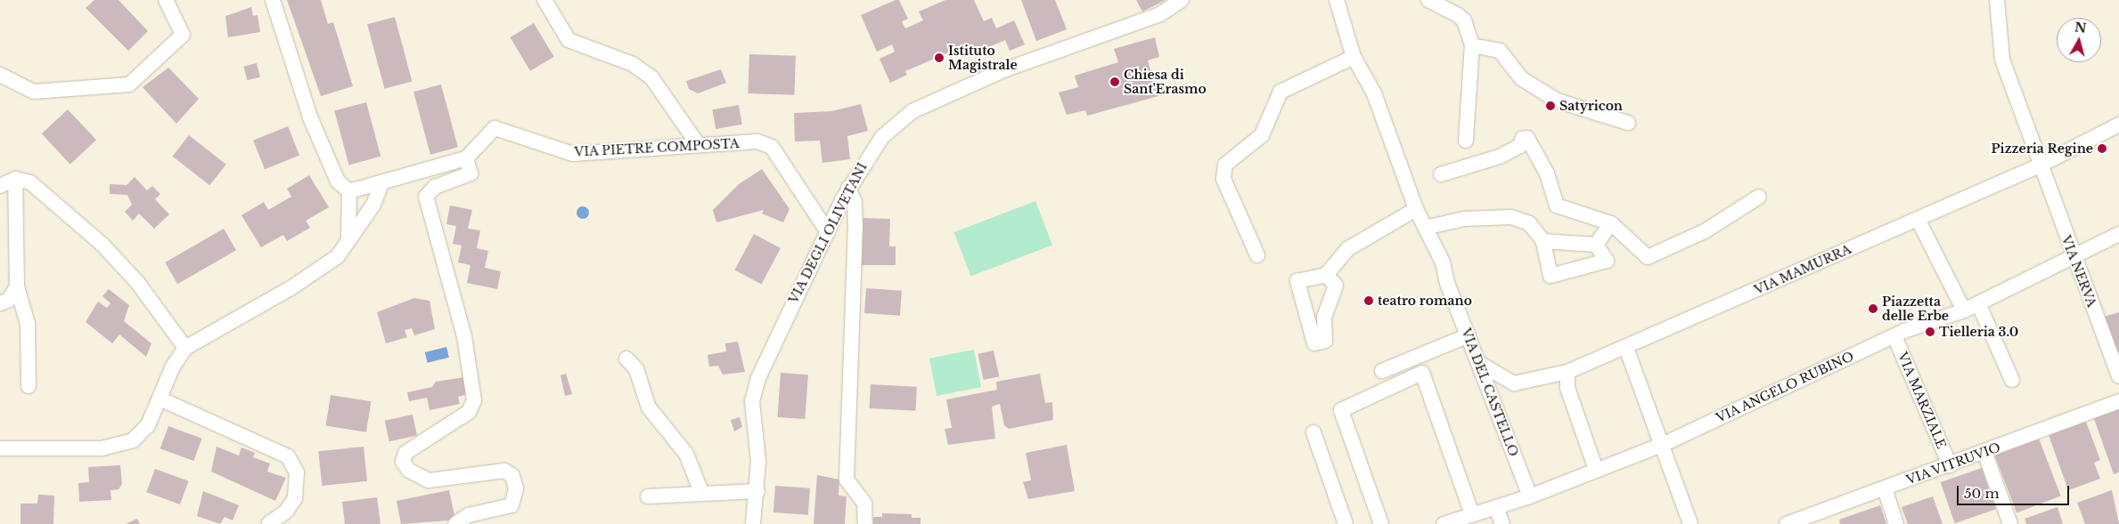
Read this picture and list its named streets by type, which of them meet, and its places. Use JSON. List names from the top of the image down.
{
  "streets": {
    "street": [
      "VIA PIETRE COMPOSTA",
      "VIA DEGLI OLIVETANI",
      "VIA MAMURRA",
      "VIA NERVA",
      "VIA ANGELO RUBINO",
      "VIA DEL CASTELLO",
      "VIA MARZIALE",
      "VIA VITRUVIO"
    ]
  },
  "crossings": [
    ["VIA PIETRE COMPOSTA", "VIA DEGLI OLIVETANI"],
    ["VIA MAMURRA", "VIA NERVA"],
    ["VIA MAMURRA", "VIA DEL CASTELLO"],
    ["VIA NERVA", "VIA ANGELO RUBINO"],
    ["VIA ANGELO RUBINO", "VIA DEL CASTELLO"],
    ["VIA ANGELO RUBINO", "VIA MARZIALE"],
    ["VIA MARZIALE", "VIA VITRUVIO"]
  ],
  "places": [
    "Istituto Magistrale",
    "Chiesa di Sant'Erasmo",
    "Satyricon",
    "Pizzeria Regine",
    "teatro romano",
    "Piazzetta delle Erbe",
    "Tielleria 3.0"
  ],
  "scale_bar": "50 m",
  "north": "top"
}
